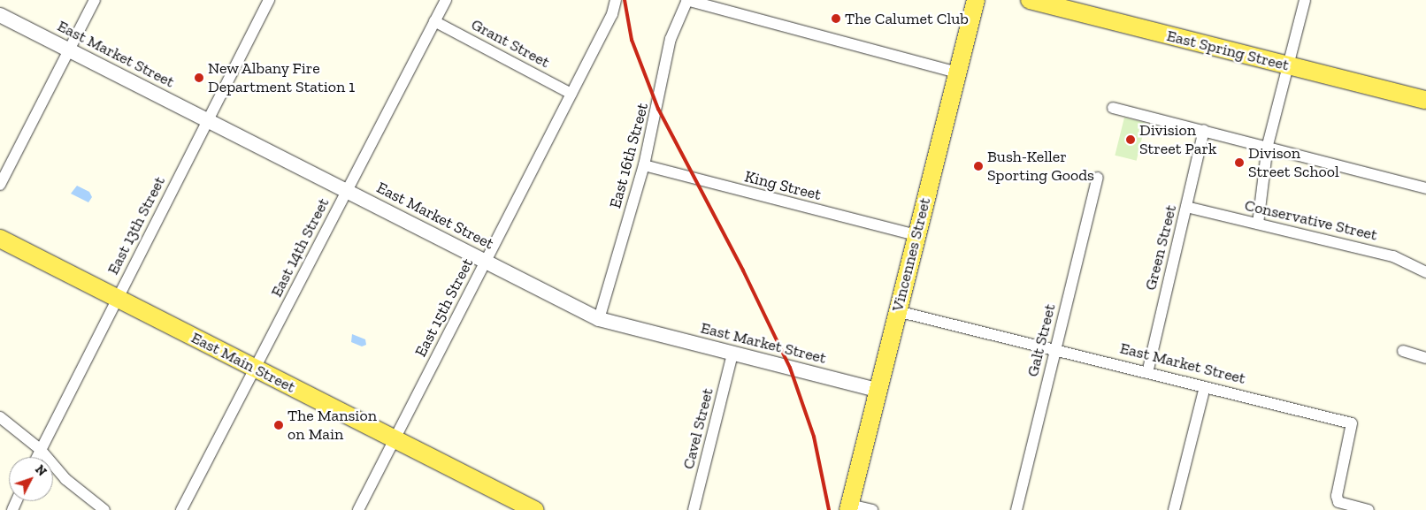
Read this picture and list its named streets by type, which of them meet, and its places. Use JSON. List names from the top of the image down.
{
  "streets": {
    "main road": ["East Spring Street", "Vincennes Street", "East Main Street"],
    "street": [
      "Grant Street",
      "East Market Street",
      "East 16th Street",
      "King Street",
      "Conservative Street",
      "East 13th Street",
      "East 14th Street",
      "Green Street",
      "East 15th Street",
      "Galt Street",
      "Cavel Street"
    ]
  },
  "crossings": [
    ["Grant Street", "East 14th Street"],
    ["Grant Street", "East 15th Street"],
    ["East Market Street", "East 16th Street"],
    ["East Market Street", "East 13th Street"],
    ["East Market Street", "East 14th Street"],
    ["East Market Street", "Green Street"],
    ["East Market Street", "Vincennes Street"],
    ["East Market Street", "East 15th Street"],
    ["East Market Street", "Galt Street"],
    ["East Market Street", "Cavel Street"],
    ["East 16th Street", "King Street"],
    ["King Street", "Vincennes Street"],
    ["Conservative Street", "Green Street"],
    ["East 13th Street", "East Main Street"],
    ["East 14th Street", "East Main Street"],
    ["East 15th Street", "East Main Street"]
  ],
  "places": [
    "The Calumet Club",
    "New Albany Fire Department Station 1",
    "Division Street Park",
    "Divison Street School",
    "Bush-Keller Sporting Goods",
    "The Mansion on Main"
  ],
  "north": "top right"
}
